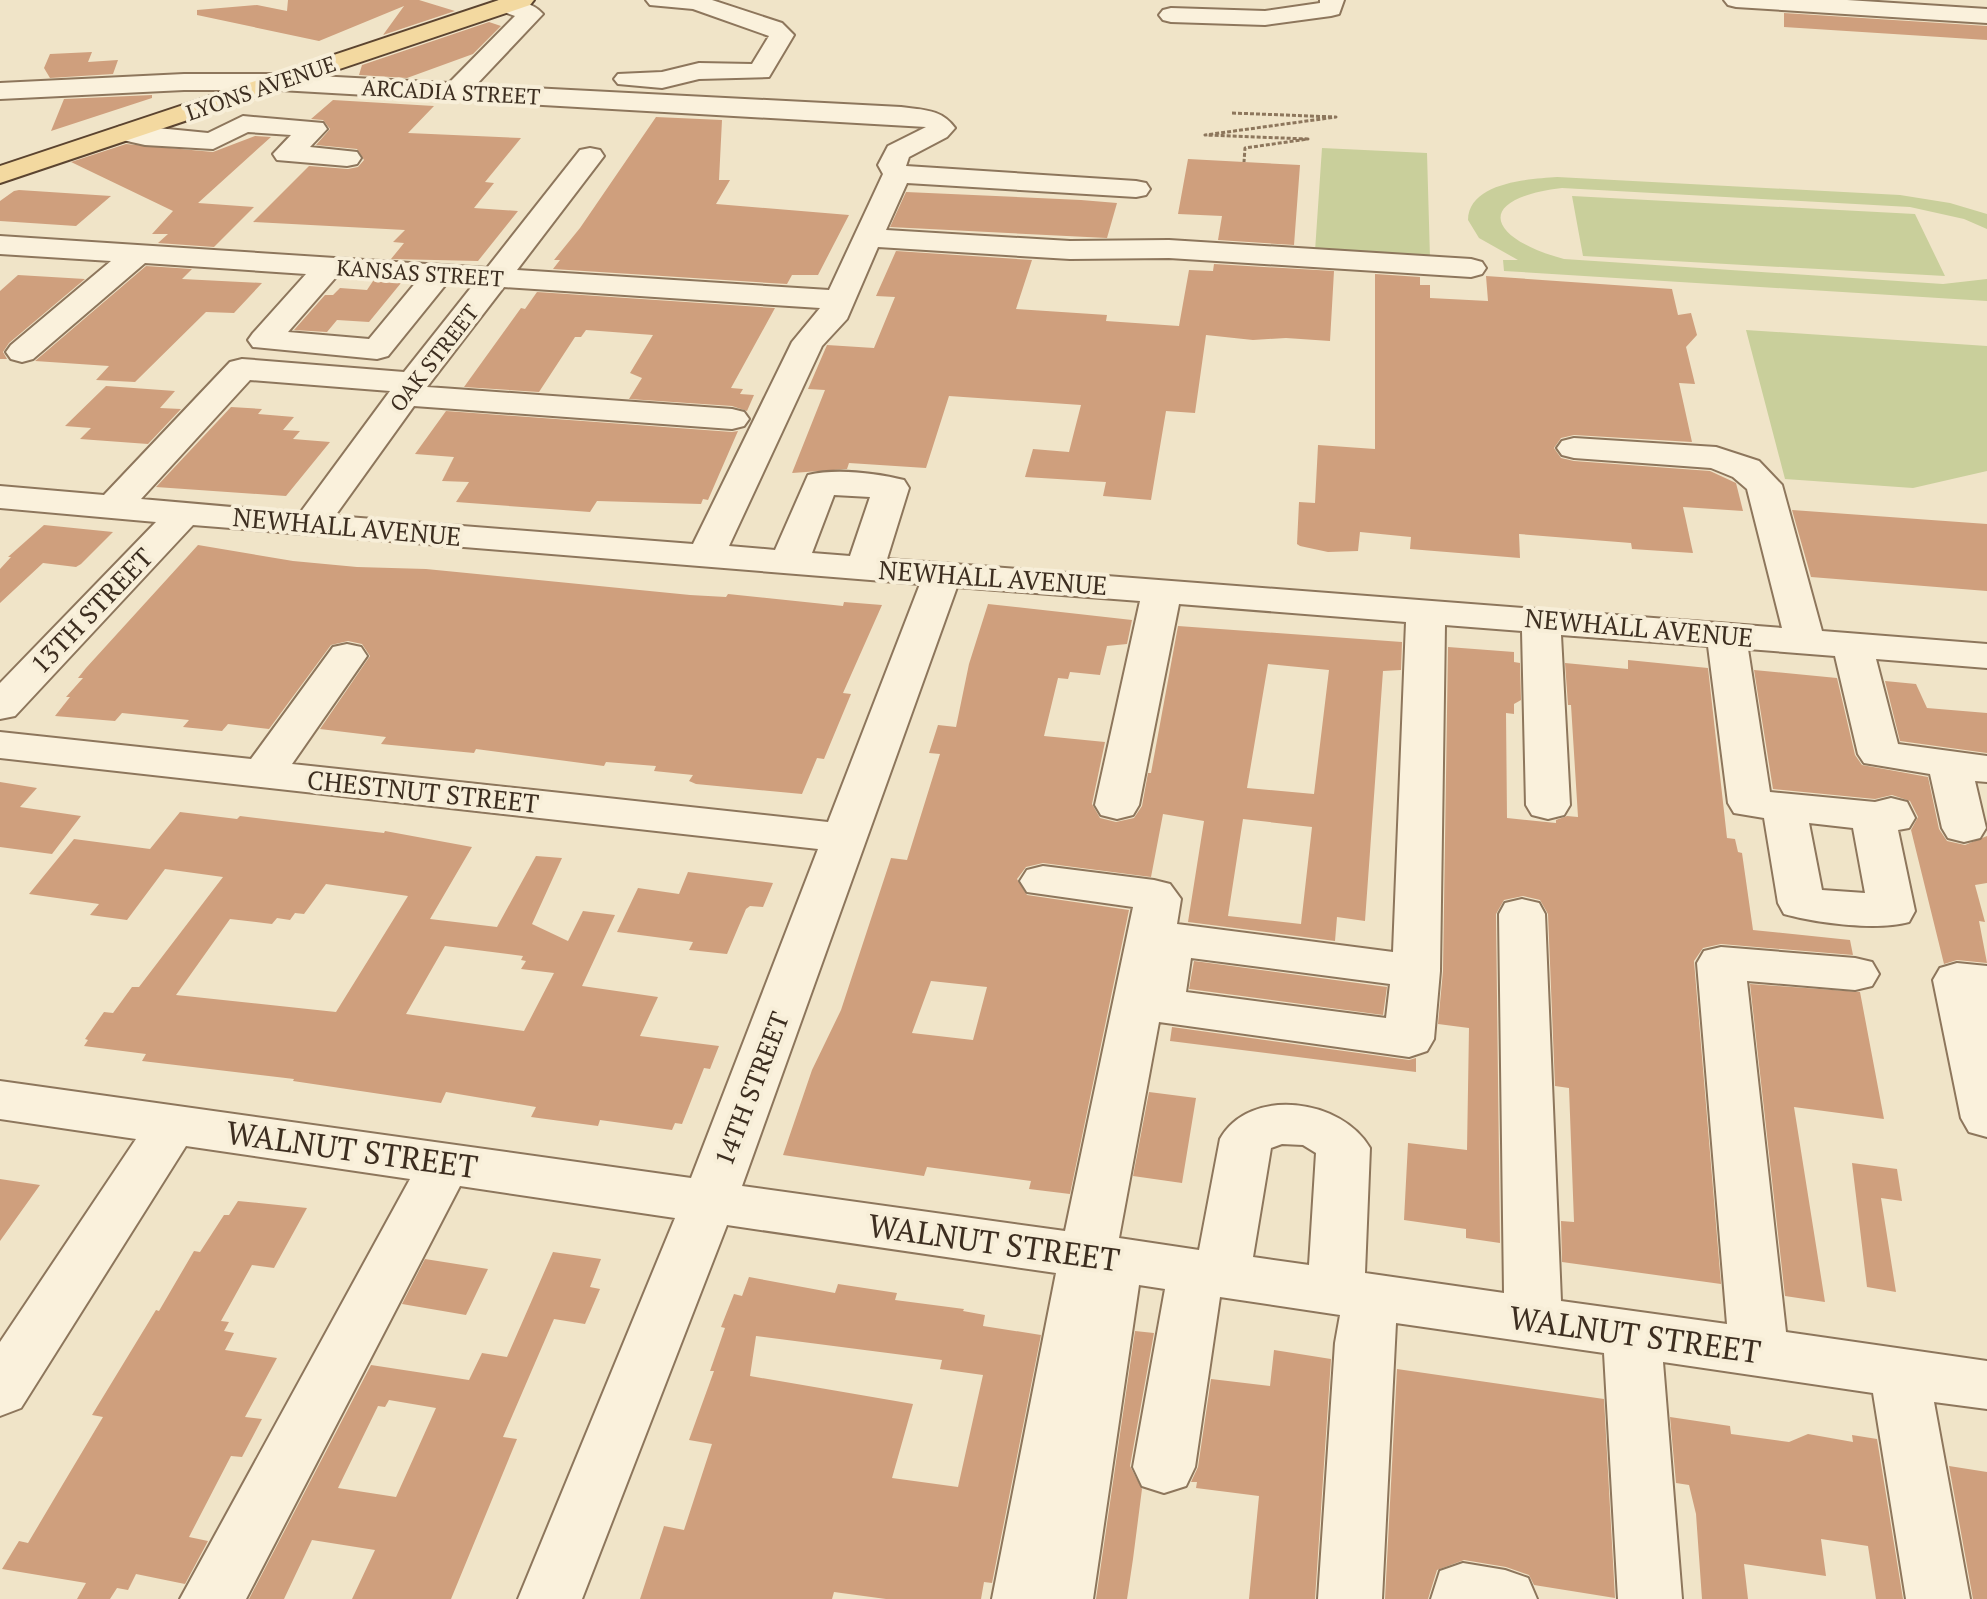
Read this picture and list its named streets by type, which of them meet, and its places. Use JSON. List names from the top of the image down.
{
  "streets": {
    "main road": ["LYONS AVENUE"],
    "street": [
      "ARCADIA STREET",
      "KANSAS STREET",
      "OAK STREET",
      "NEWHALL AVENUE",
      "13TH STREET",
      "CHESTNUT STREET",
      "14TH STREET",
      "WALNUT STREET"
    ]
  },
  "crossings": [
    ["LYONS AVENUE", "ARCADIA STREET"],
    ["KANSAS STREET", "OAK STREET"],
    ["OAK STREET", "NEWHALL AVENUE"],
    ["NEWHALL AVENUE", "13TH STREET"],
    ["NEWHALL AVENUE", "14TH STREET"],
    ["CHESTNUT STREET", "14TH STREET"],
    ["14TH STREET", "WALNUT STREET"]
  ]
}
